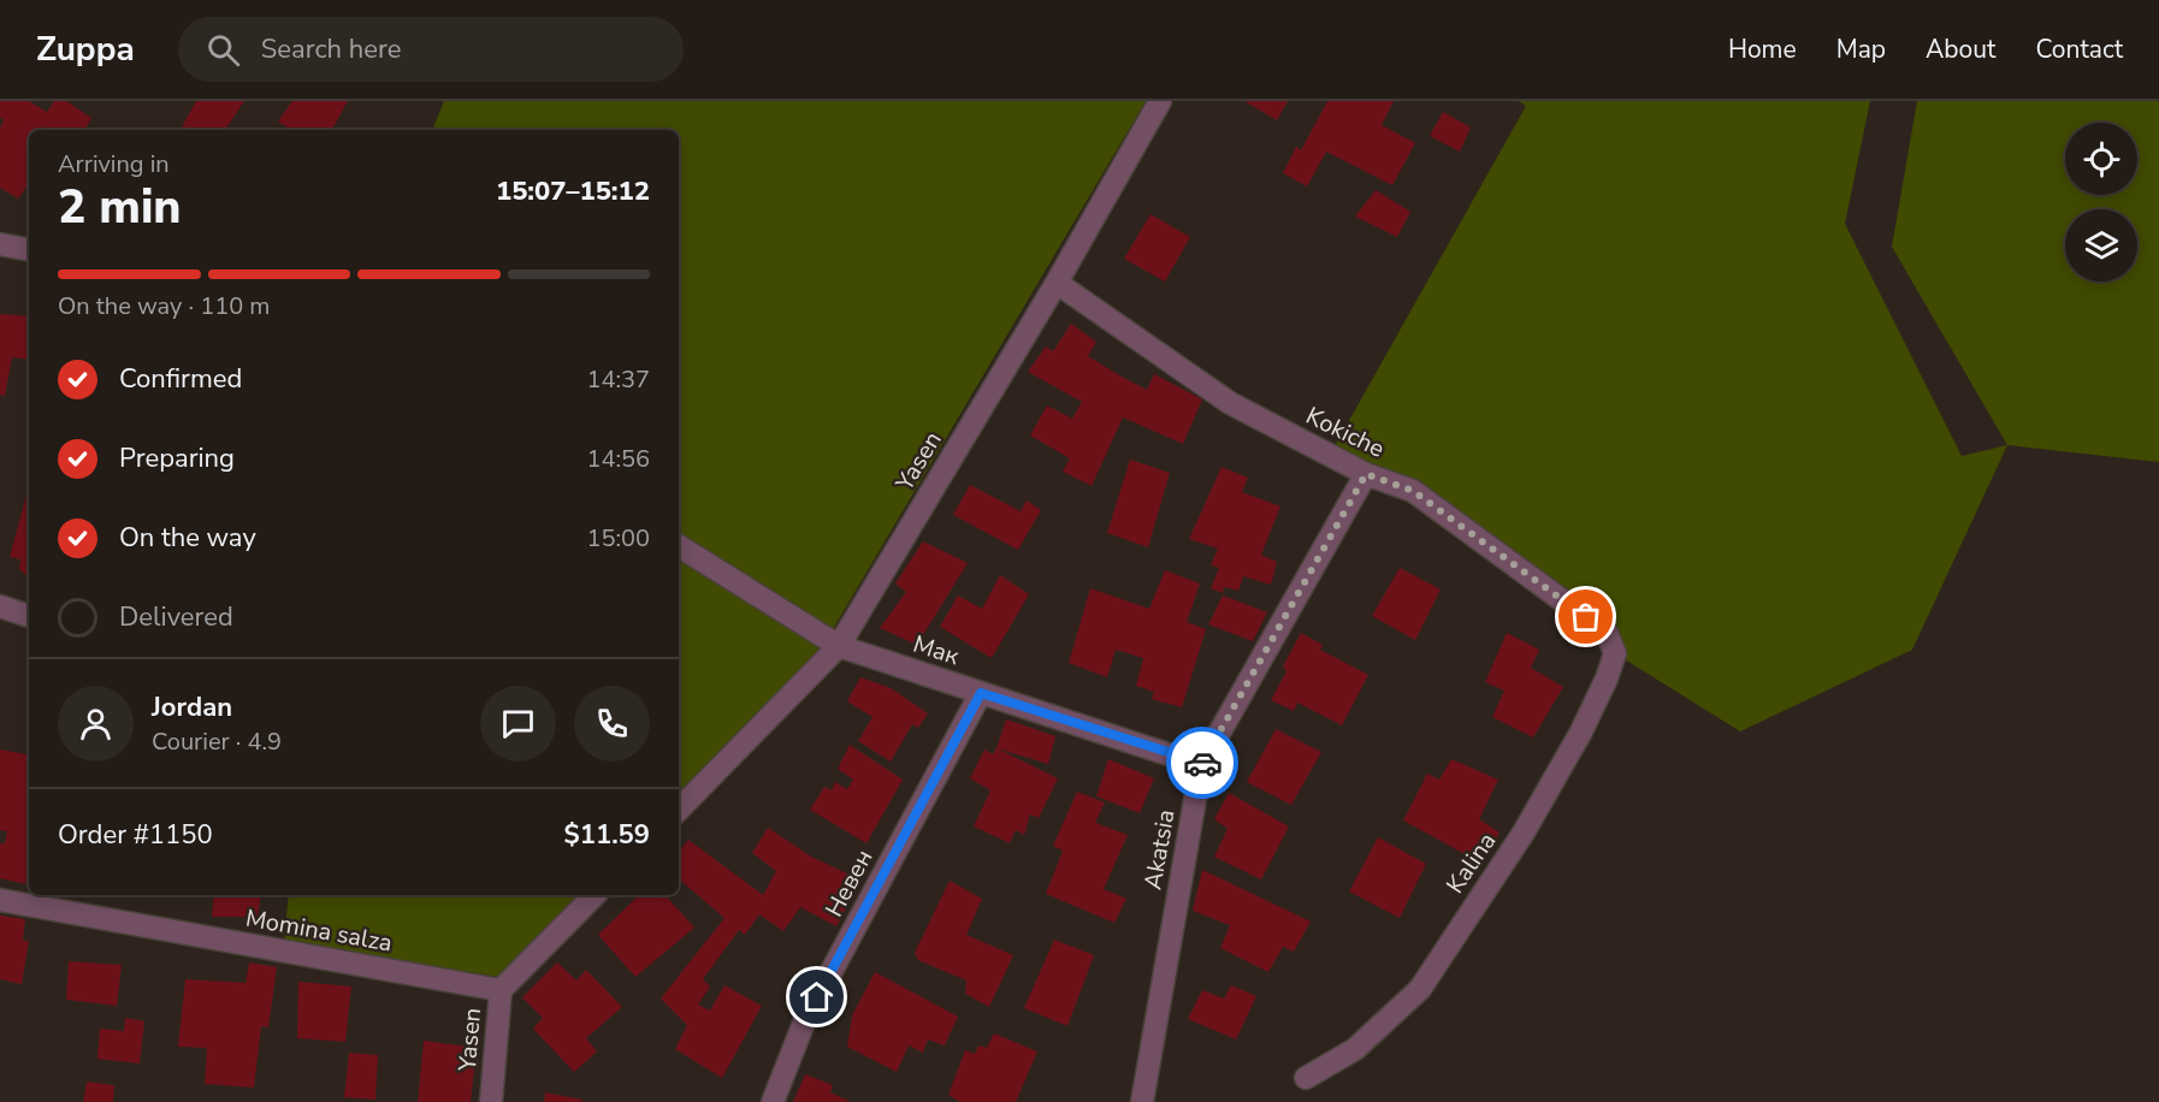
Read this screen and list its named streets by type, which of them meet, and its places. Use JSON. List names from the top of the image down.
{
  "streets": {
    "street": [
      "Kokiche",
      "Yasen",
      "Мак",
      "Akatsia",
      "Kalina",
      "Невен",
      "Momina salza"
    ]
  },
  "crossings": [
    ["Kokiche", "Yasen"],
    ["Kokiche", "Akatsia"],
    ["Kokiche", "Kalina"],
    ["Yasen", "Мак"],
    ["Yasen", "Momina salza"],
    ["Мак", "Akatsia"],
    ["Мак", "Невен"]
  ],
  "page": {
    "header": "Zuppa",
    "search": "Search here",
    "nav": [
      "Home",
      "Map",
      "About",
      "Contact"
    ],
    "heading": ["2 min", "Arriving in", "15:07–15:12"],
    "panel": [
      "Jordan",
      "Courier · 4.9",
      "Order #1150",
      "$11.59"
    ],
    "bar": "On the way · 110 m",
    "list": [
      ["Confirmed", "14:37"],
      ["Preparing", "14:56"],
      ["On the way", "15:00"],
      "Delivered"
    ]
  }
}
